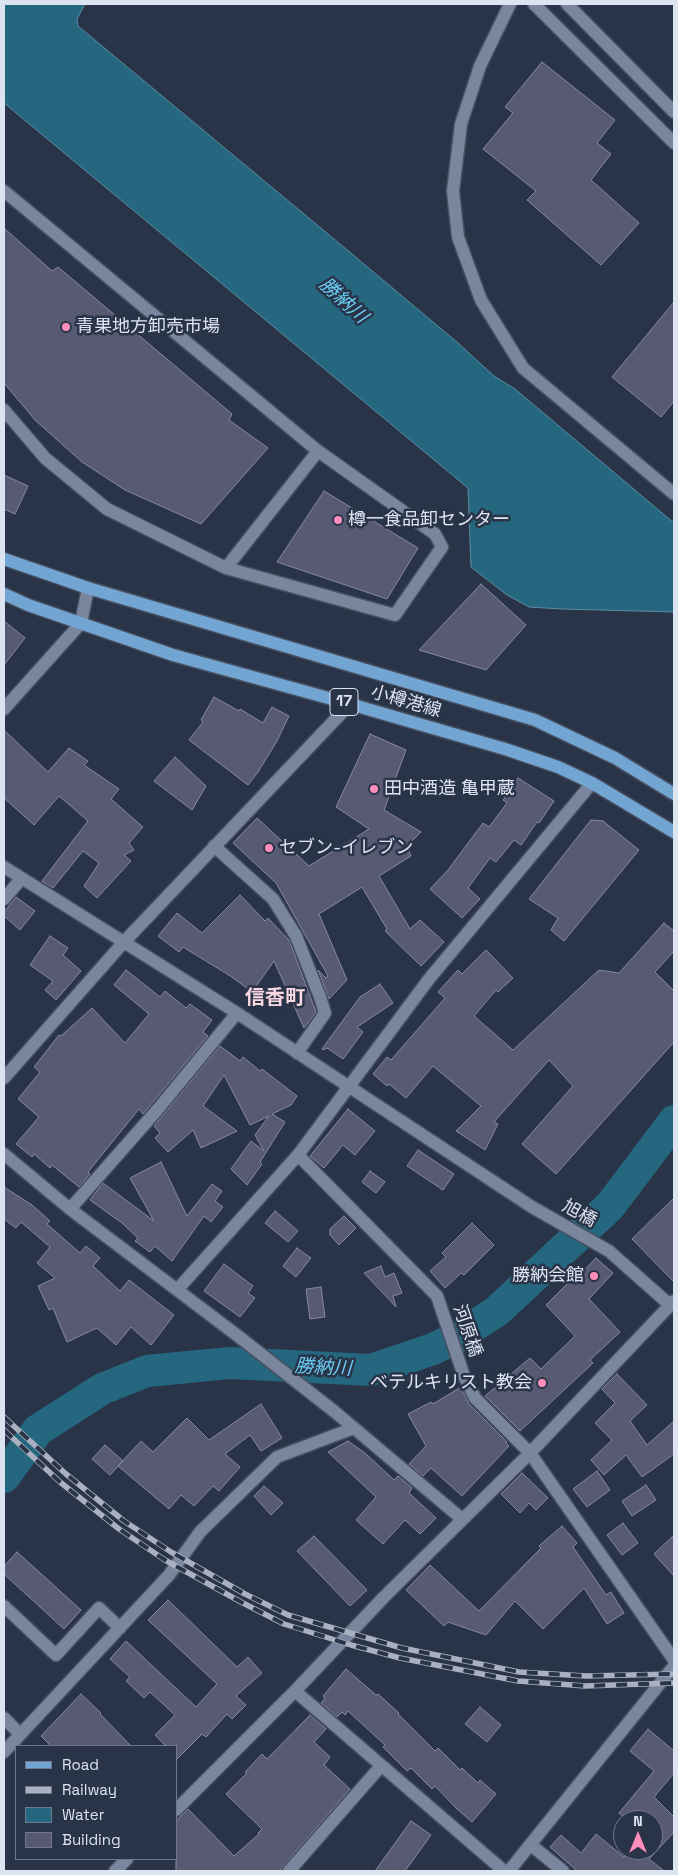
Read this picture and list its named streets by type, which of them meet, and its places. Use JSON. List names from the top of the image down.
{
  "streets": {
    "main road": ["17", "小樽港線"],
    "street": ["旭橋", "河原橋"]
  },
  "districts": ["信香町"],
  "water": ["勝納川"],
  "places": [
    "青果地方卸売市場",
    "樽一食品卸センター",
    "田中酒造 亀甲蔵",
    "セブン-イレブン",
    "勝納会館",
    "べテルキリスト教会"
  ],
  "legend": [
    "Road",
    "Railway",
    "Water",
    "Building"
  ],
  "north": "top"
}
